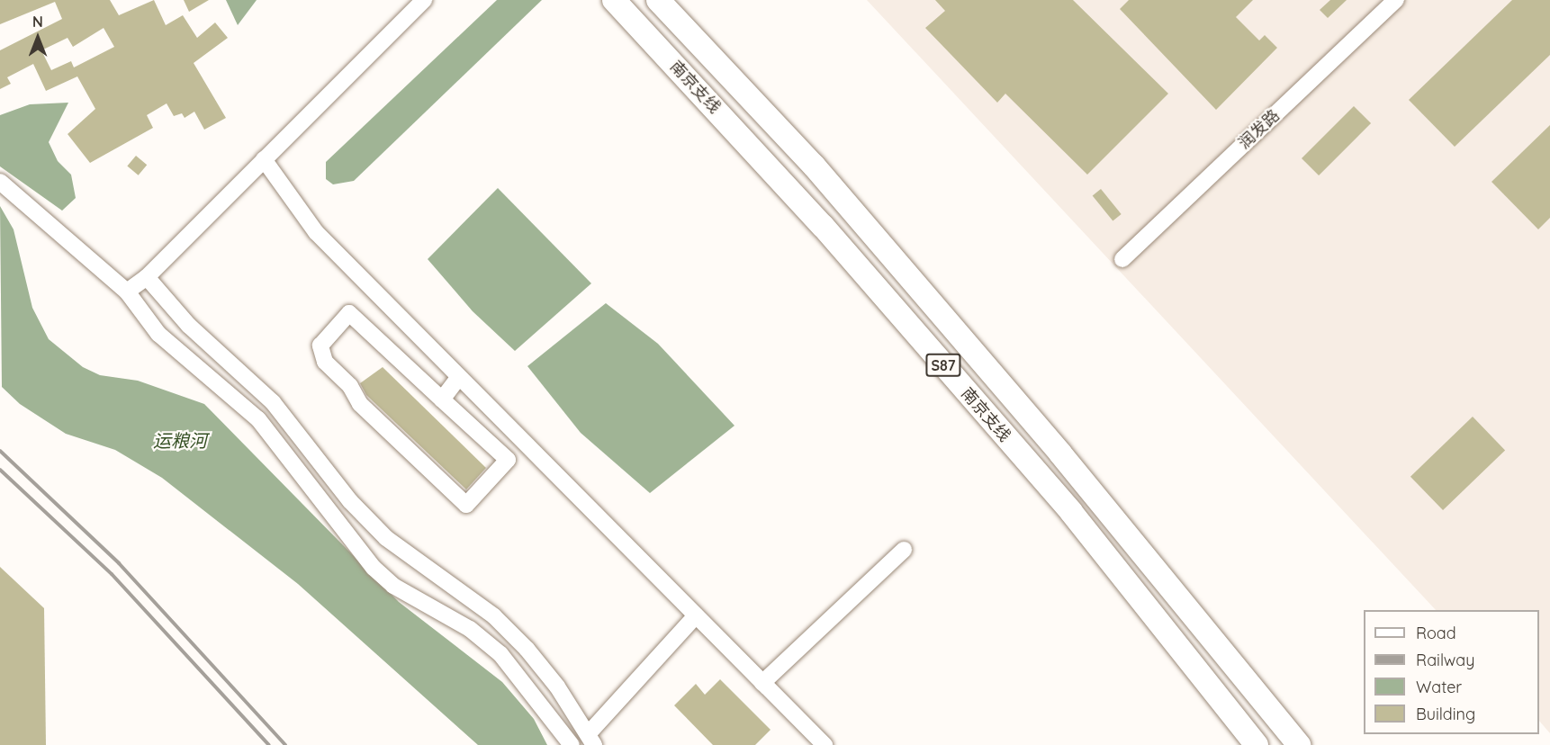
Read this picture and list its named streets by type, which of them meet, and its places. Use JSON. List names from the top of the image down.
{
  "streets": {
    "highway": ["南京支线", "S87"],
    "street": ["润发路"]
  },
  "water": ["运粮河"],
  "legend": [
    "Road",
    "Railway",
    "Water",
    "Building"
  ],
  "north": "top"
}
